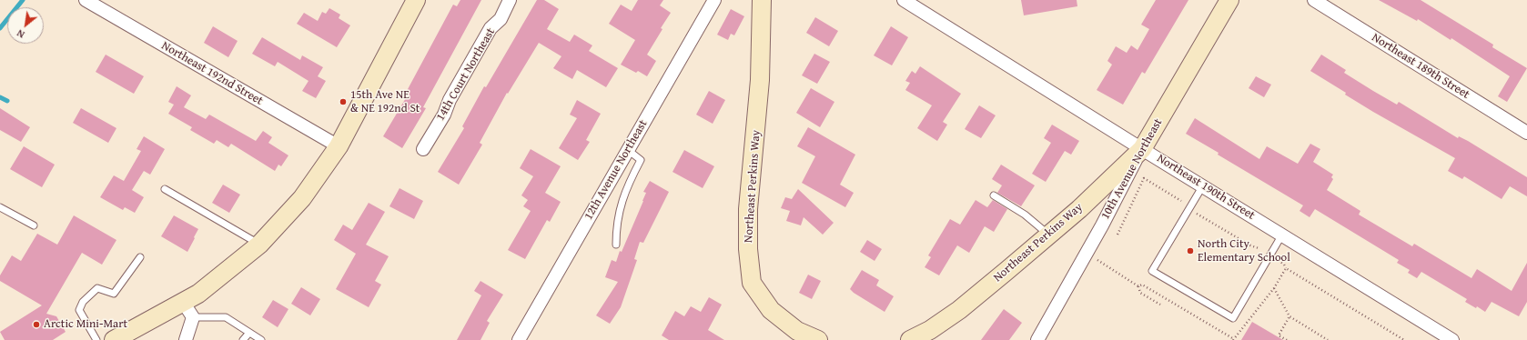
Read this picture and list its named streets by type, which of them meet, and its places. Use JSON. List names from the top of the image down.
{
  "streets": {
    "main road": ["10th Avenue Northeast", "Northeast Perkins Way"],
    "street": [
      "Northeast 189th Street",
      "Northeast 192nd Street",
      "14th Court Northeast",
      "12th Avenue Northeast",
      "Northeast 190th Street"
    ]
  },
  "crossings": [
    ["10th Avenue Northeast", "Northeast Perkins Way"],
    ["10th Avenue Northeast", "Northeast 190th Street"],
    ["Northeast Perkins Way", "Northeast 190th Street"]
  ],
  "places": ["15th Ave NE & NE 192nd St", "North City Elementary School", "Arctic Mini-Mart"],
  "north": "bottom left"
}
